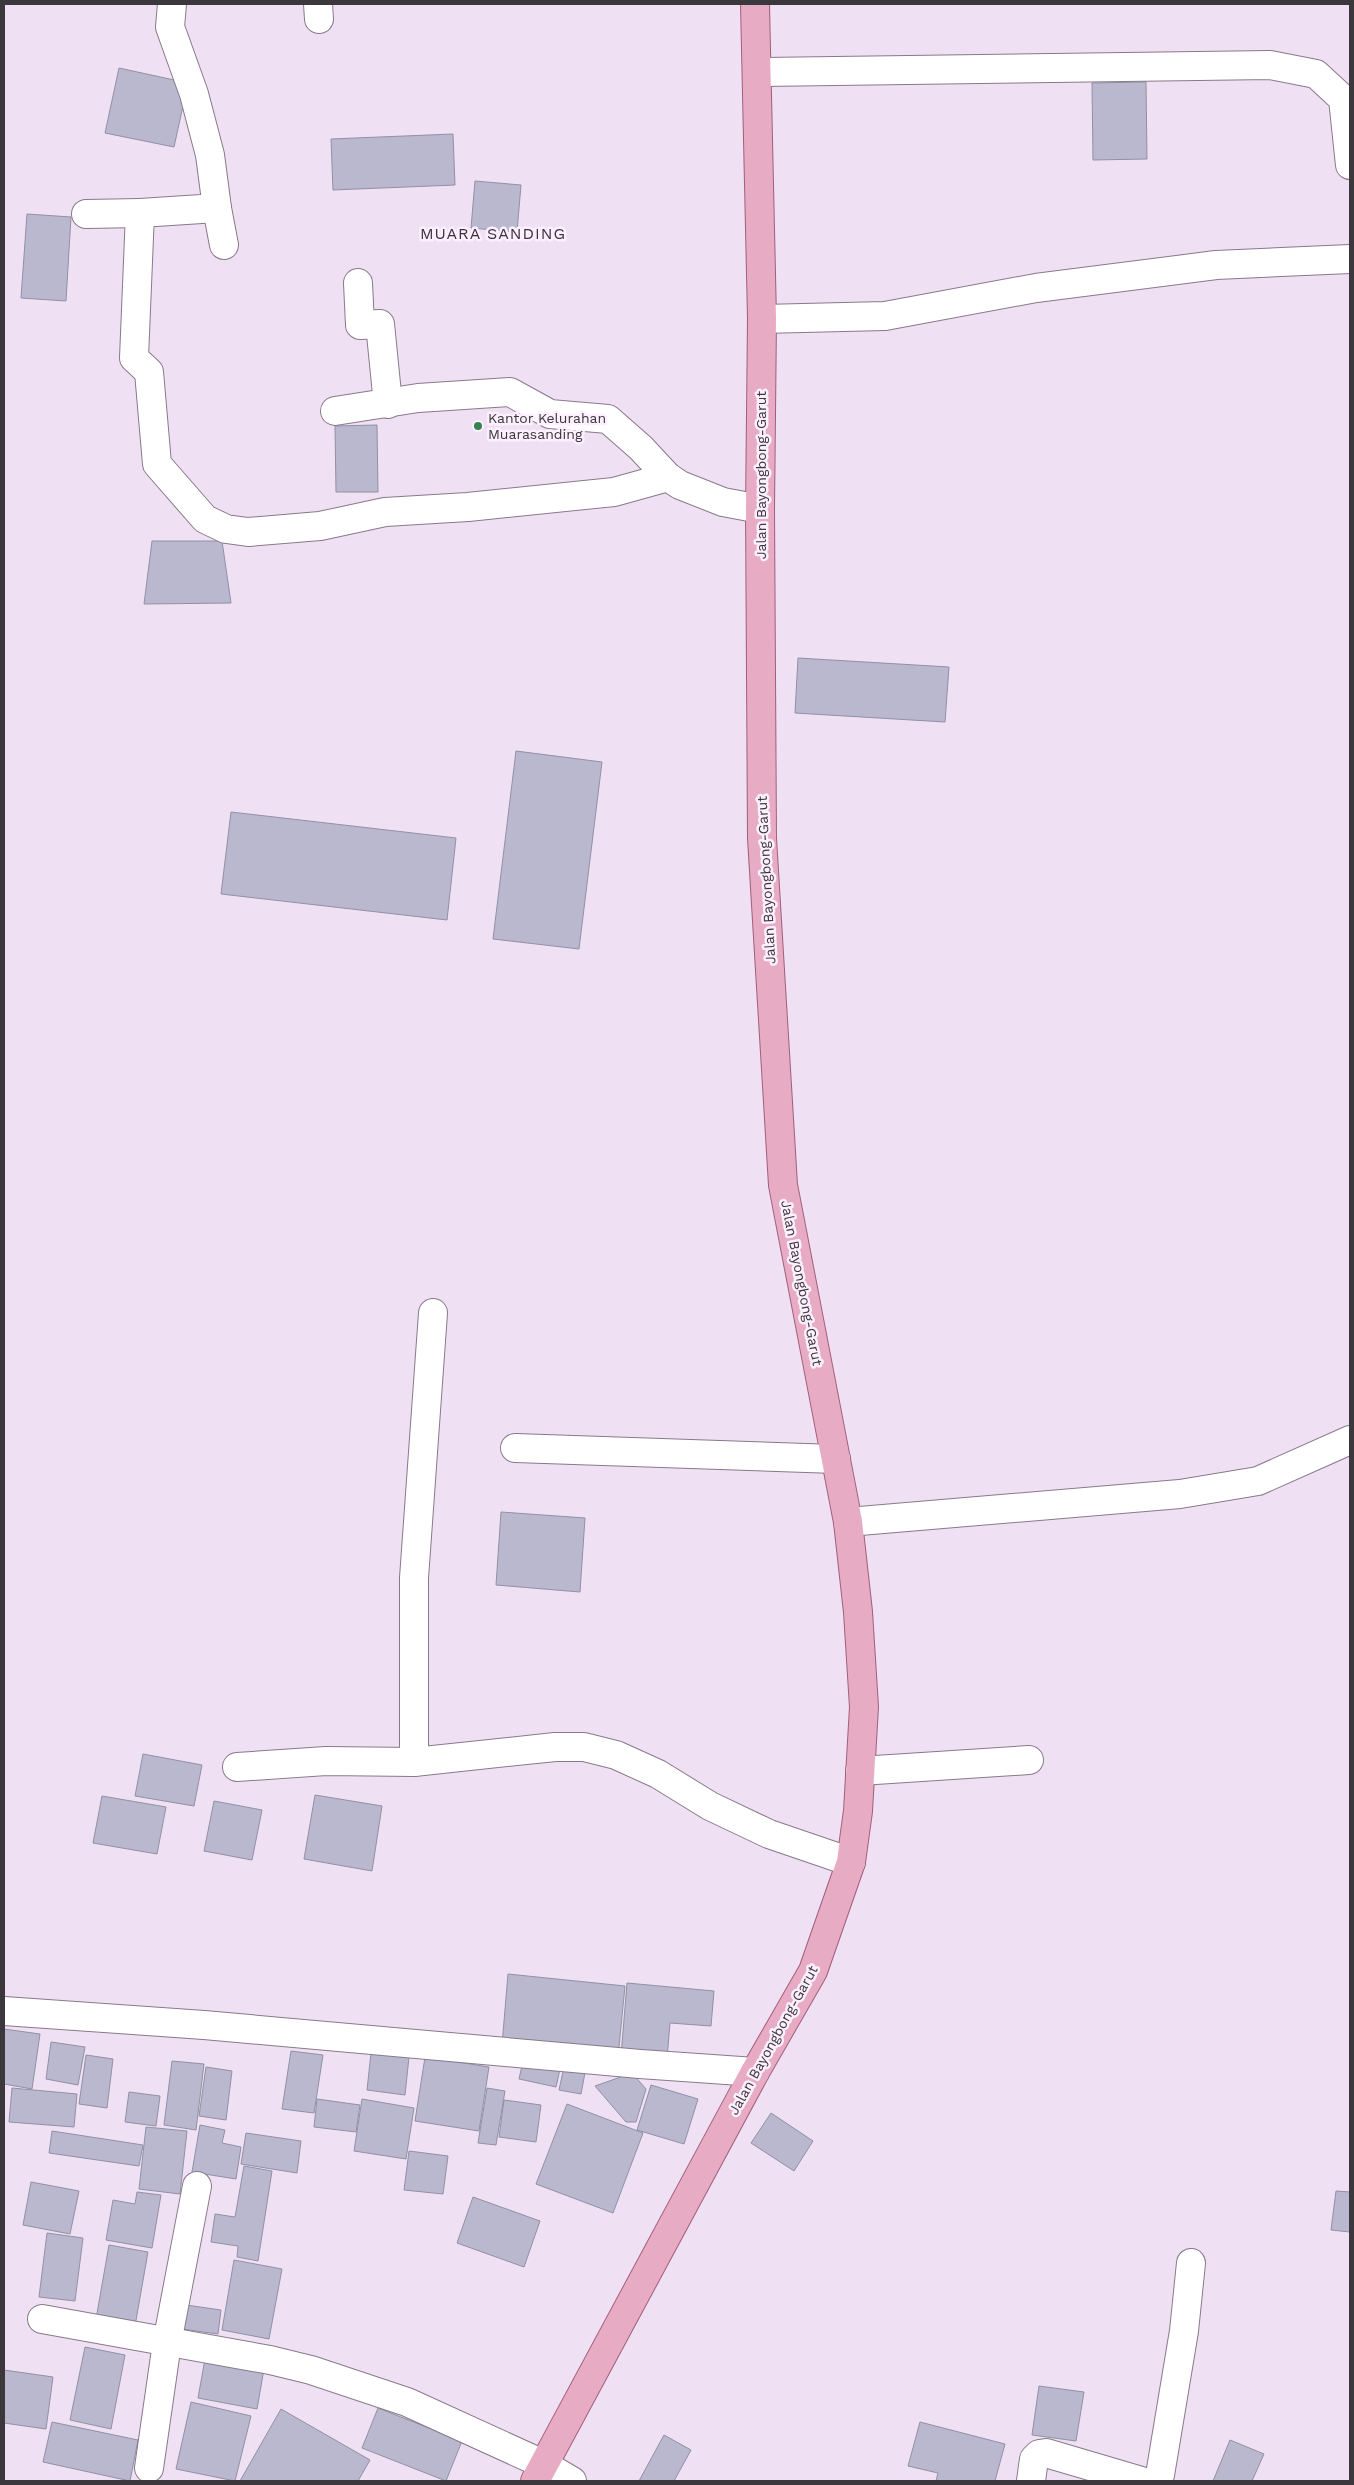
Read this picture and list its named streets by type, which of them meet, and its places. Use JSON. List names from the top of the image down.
{
  "streets": {
    "main road": ["Jalan Bayongbong-Garut"]
  },
  "districts": ["MUARA SANDING"],
  "places": ["Kantor Kelurahan Muarasanding"]
}
